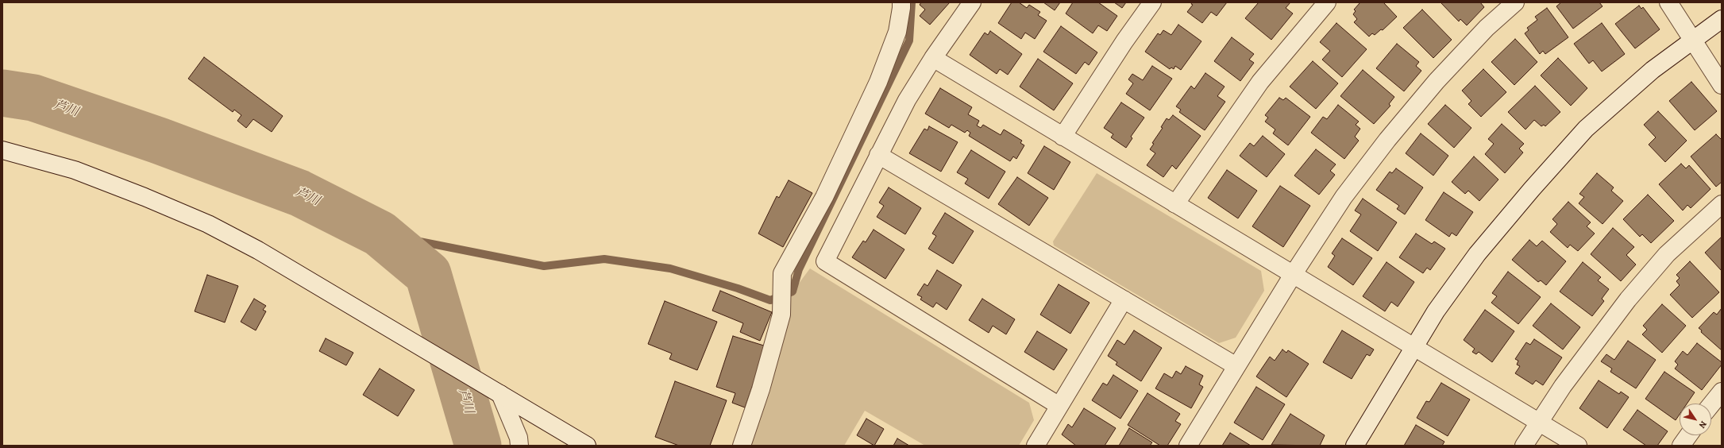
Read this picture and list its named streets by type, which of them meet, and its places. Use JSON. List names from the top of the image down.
{
  "water": ["芦川"],
  "north": "bottom right"
}
